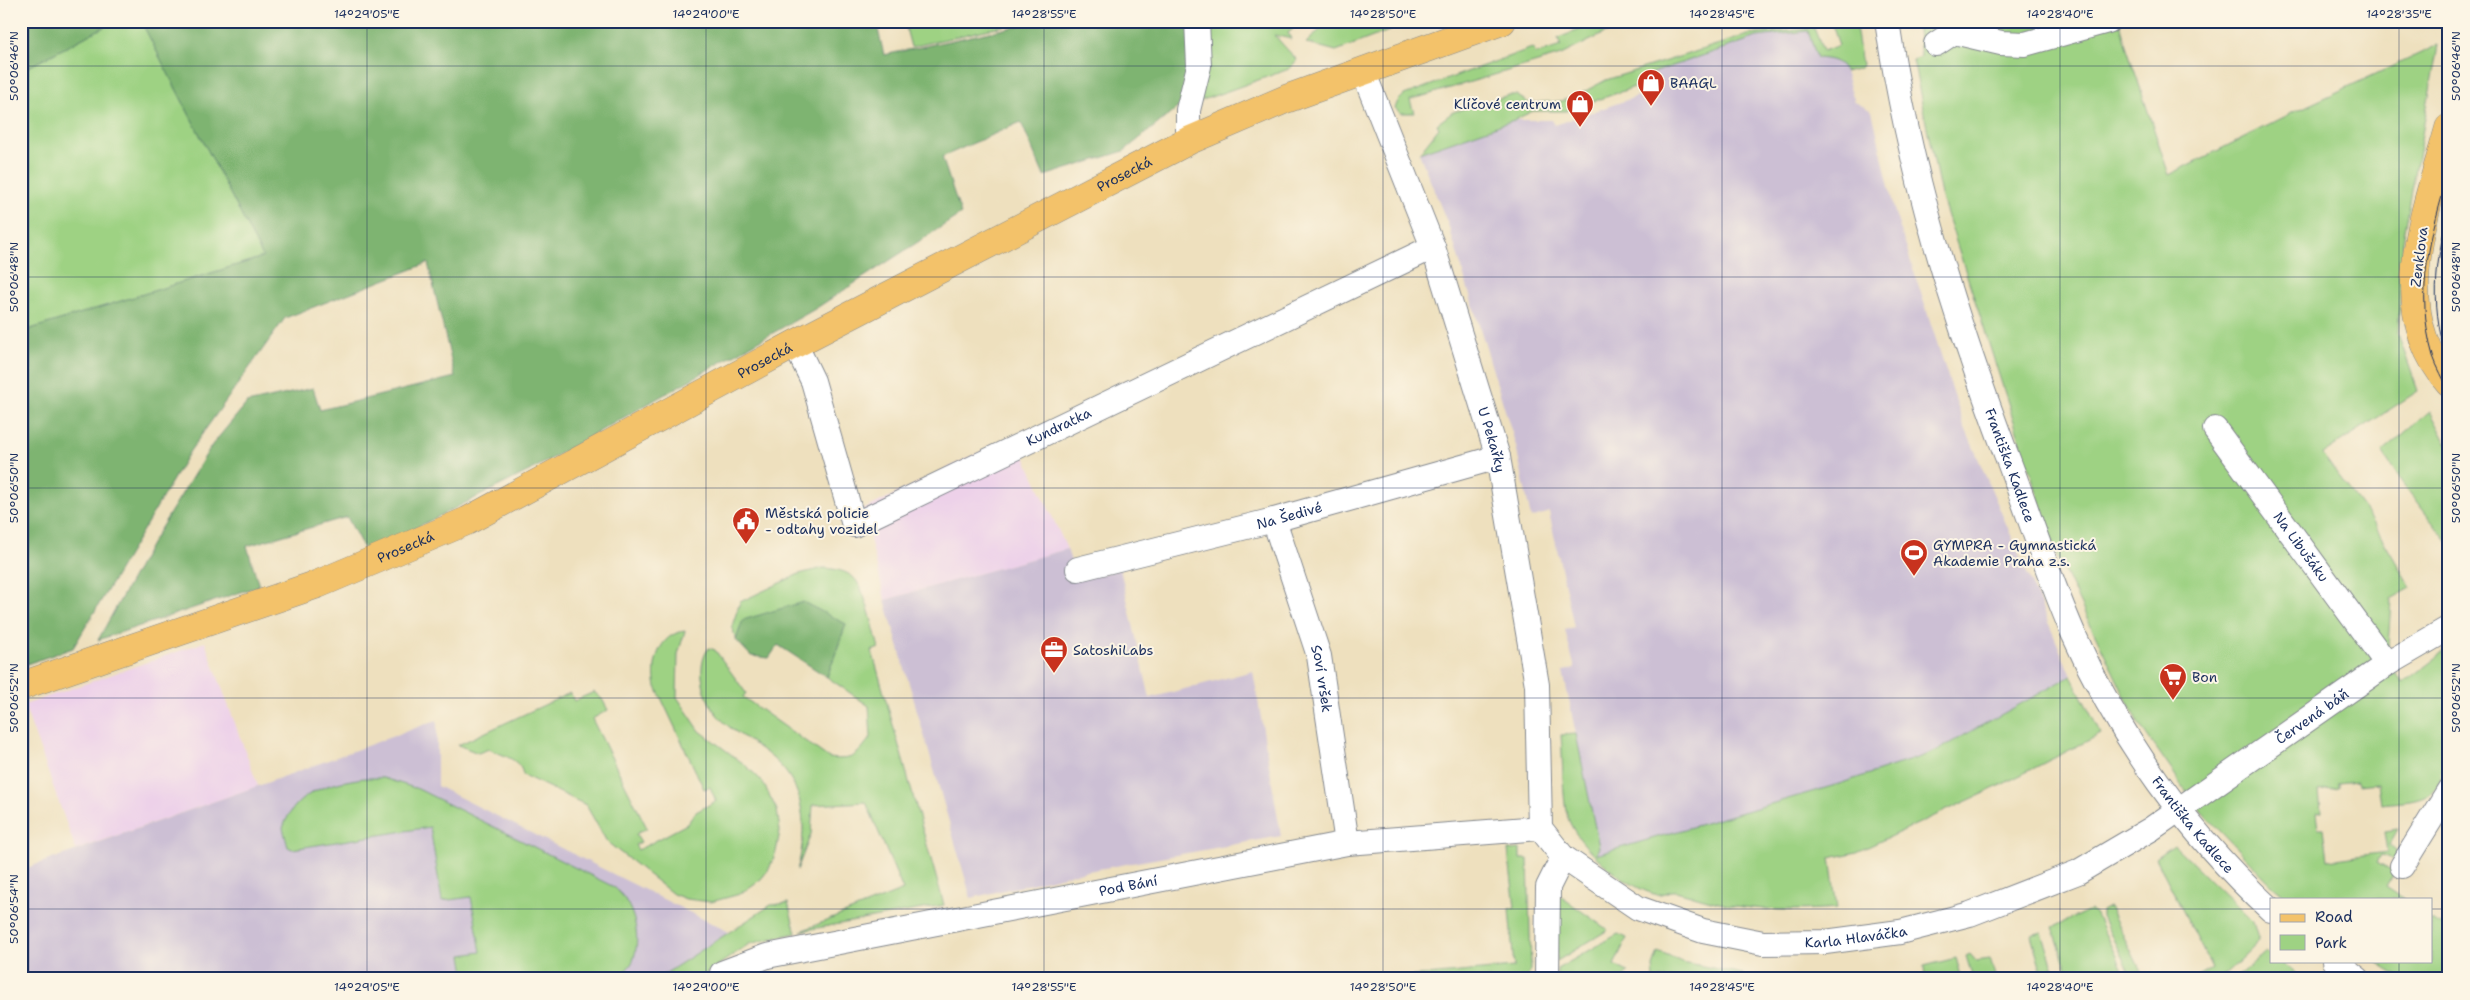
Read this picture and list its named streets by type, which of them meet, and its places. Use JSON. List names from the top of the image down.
{
  "streets": {
    "main road": ["Prosecká", "Zenklova"],
    "street": [
      "Kundratka",
      "U Pekařky",
      "Františka Kadlece",
      "Na Šedivé",
      "Na Libušáku",
      "Soví vršek",
      "Červená báň",
      "Pod Bání",
      "Karla Hlaváčka"
    ]
  },
  "crossings": [
    ["Prosecká", "Kundratka"],
    ["Prosecká", "U Pekařky"],
    ["Kundratka", "U Pekařky"],
    ["U Pekařky", "Na Šedivé"],
    ["U Pekařky", "Pod Bání"],
    ["U Pekařky", "Karla Hlaváčka"],
    ["Františka Kadlece", "Červená báň"],
    ["Františka Kadlece", "Karla Hlaváčka"],
    ["Na Šedivé", "Soví vršek"],
    ["Na Libušáku", "Červená báň"],
    ["Soví vršek", "Pod Bání"],
    ["Červená báň", "Karla Hlaváčka"],
    ["Pod Bání", "Karla Hlaváčka"]
  ],
  "places": {
    "shop": ["BAAGL", "Klíčové centrum"],
    "public building": ["Městská policie - odtahy vozidel"],
    "sports": ["GYMPRA - Gymnastická Akademie Praha z.s."],
    "office": ["SatoshiLabs"],
    "supermarket": ["Bon"]
  },
  "legend": ["Road", "Park"],
  "coordinates": [
    "14°29'05\"E",
    "14°29'00\"E",
    "14°28'55\"E",
    "14°28'50\"E",
    "14°28'45\"E",
    "14°28'40\"E",
    "14°28'35\"E",
    "50°06'46\"N",
    "50°06'48\"N",
    "50°06'50\"N",
    "50°06'52\"N",
    "50°06'54\"N"
  ]
}
